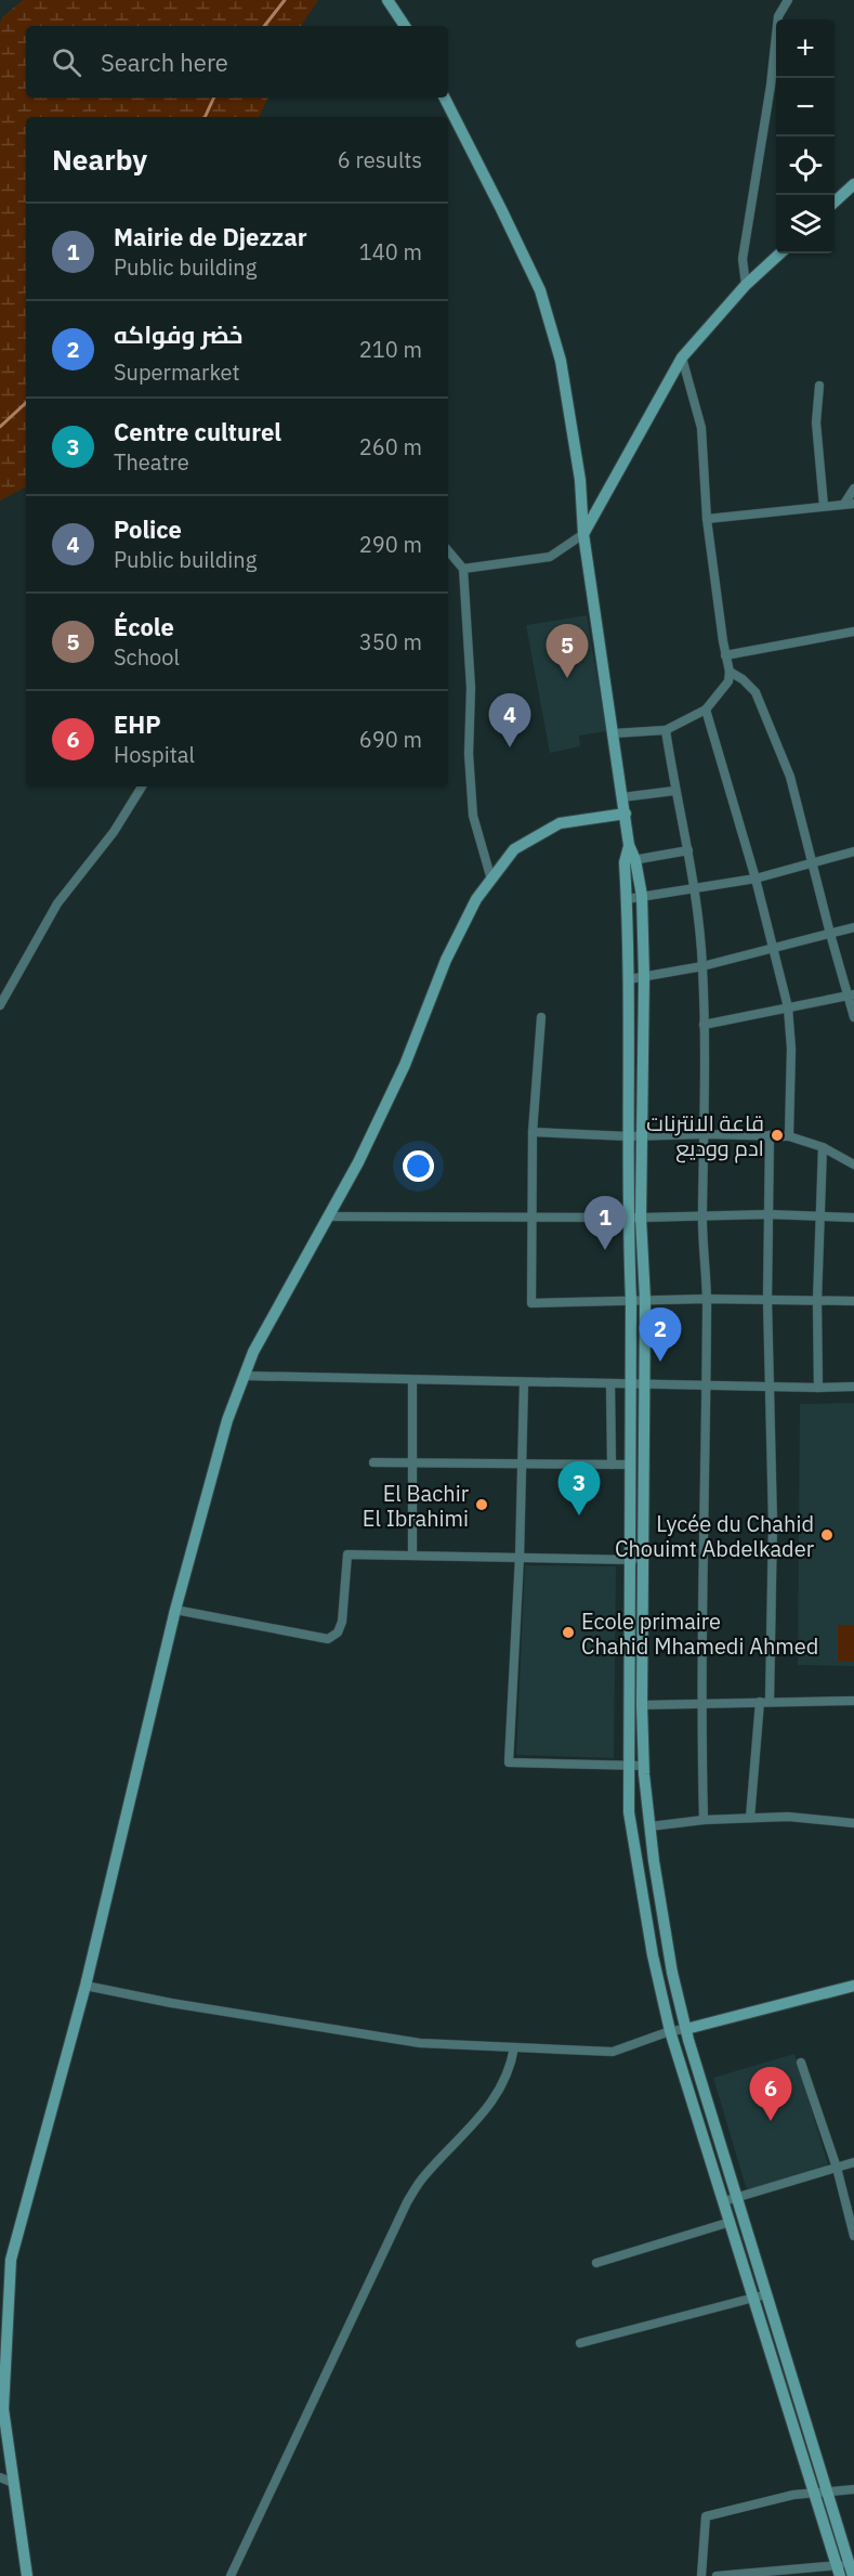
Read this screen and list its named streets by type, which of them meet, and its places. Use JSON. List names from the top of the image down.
{
  "places": [
    "قاعة الانترنات ادم ووديع",
    "El Bachir El Ibrahimi",
    "Lycée du Chahid Chouimt Abdelkader",
    "Ecole primaire Chahid Mhamedi Ahmed"
  ],
  "page": {
    "map_buttons": ["+", "−"],
    "search": "Search here",
    "heading": ["Nearby", "6 results"],
    "list": [
      {
        "mark": "1",
        "name": "Mairie de Djezzar",
        "note": "Public building",
        "value": "140 m"
      },
      {
        "mark": "2",
        "name": "خضر وفواكه",
        "note": "Supermarket",
        "value": "210 m"
      },
      {
        "mark": "3",
        "name": "Centre culturel",
        "note": "Theatre",
        "value": "260 m"
      },
      {
        "mark": "4",
        "name": "Police",
        "note": "Public building",
        "value": "290 m"
      },
      {
        "mark": "5",
        "name": "École",
        "note": "School",
        "value": "350 m"
      },
      {
        "mark": "6",
        "name": "EHP",
        "note": "Hospital",
        "value": "690 m"
      }
    ],
    "pins": [
      "5",
      "4",
      "1",
      "2",
      "3",
      "6"
    ]
  }
}
